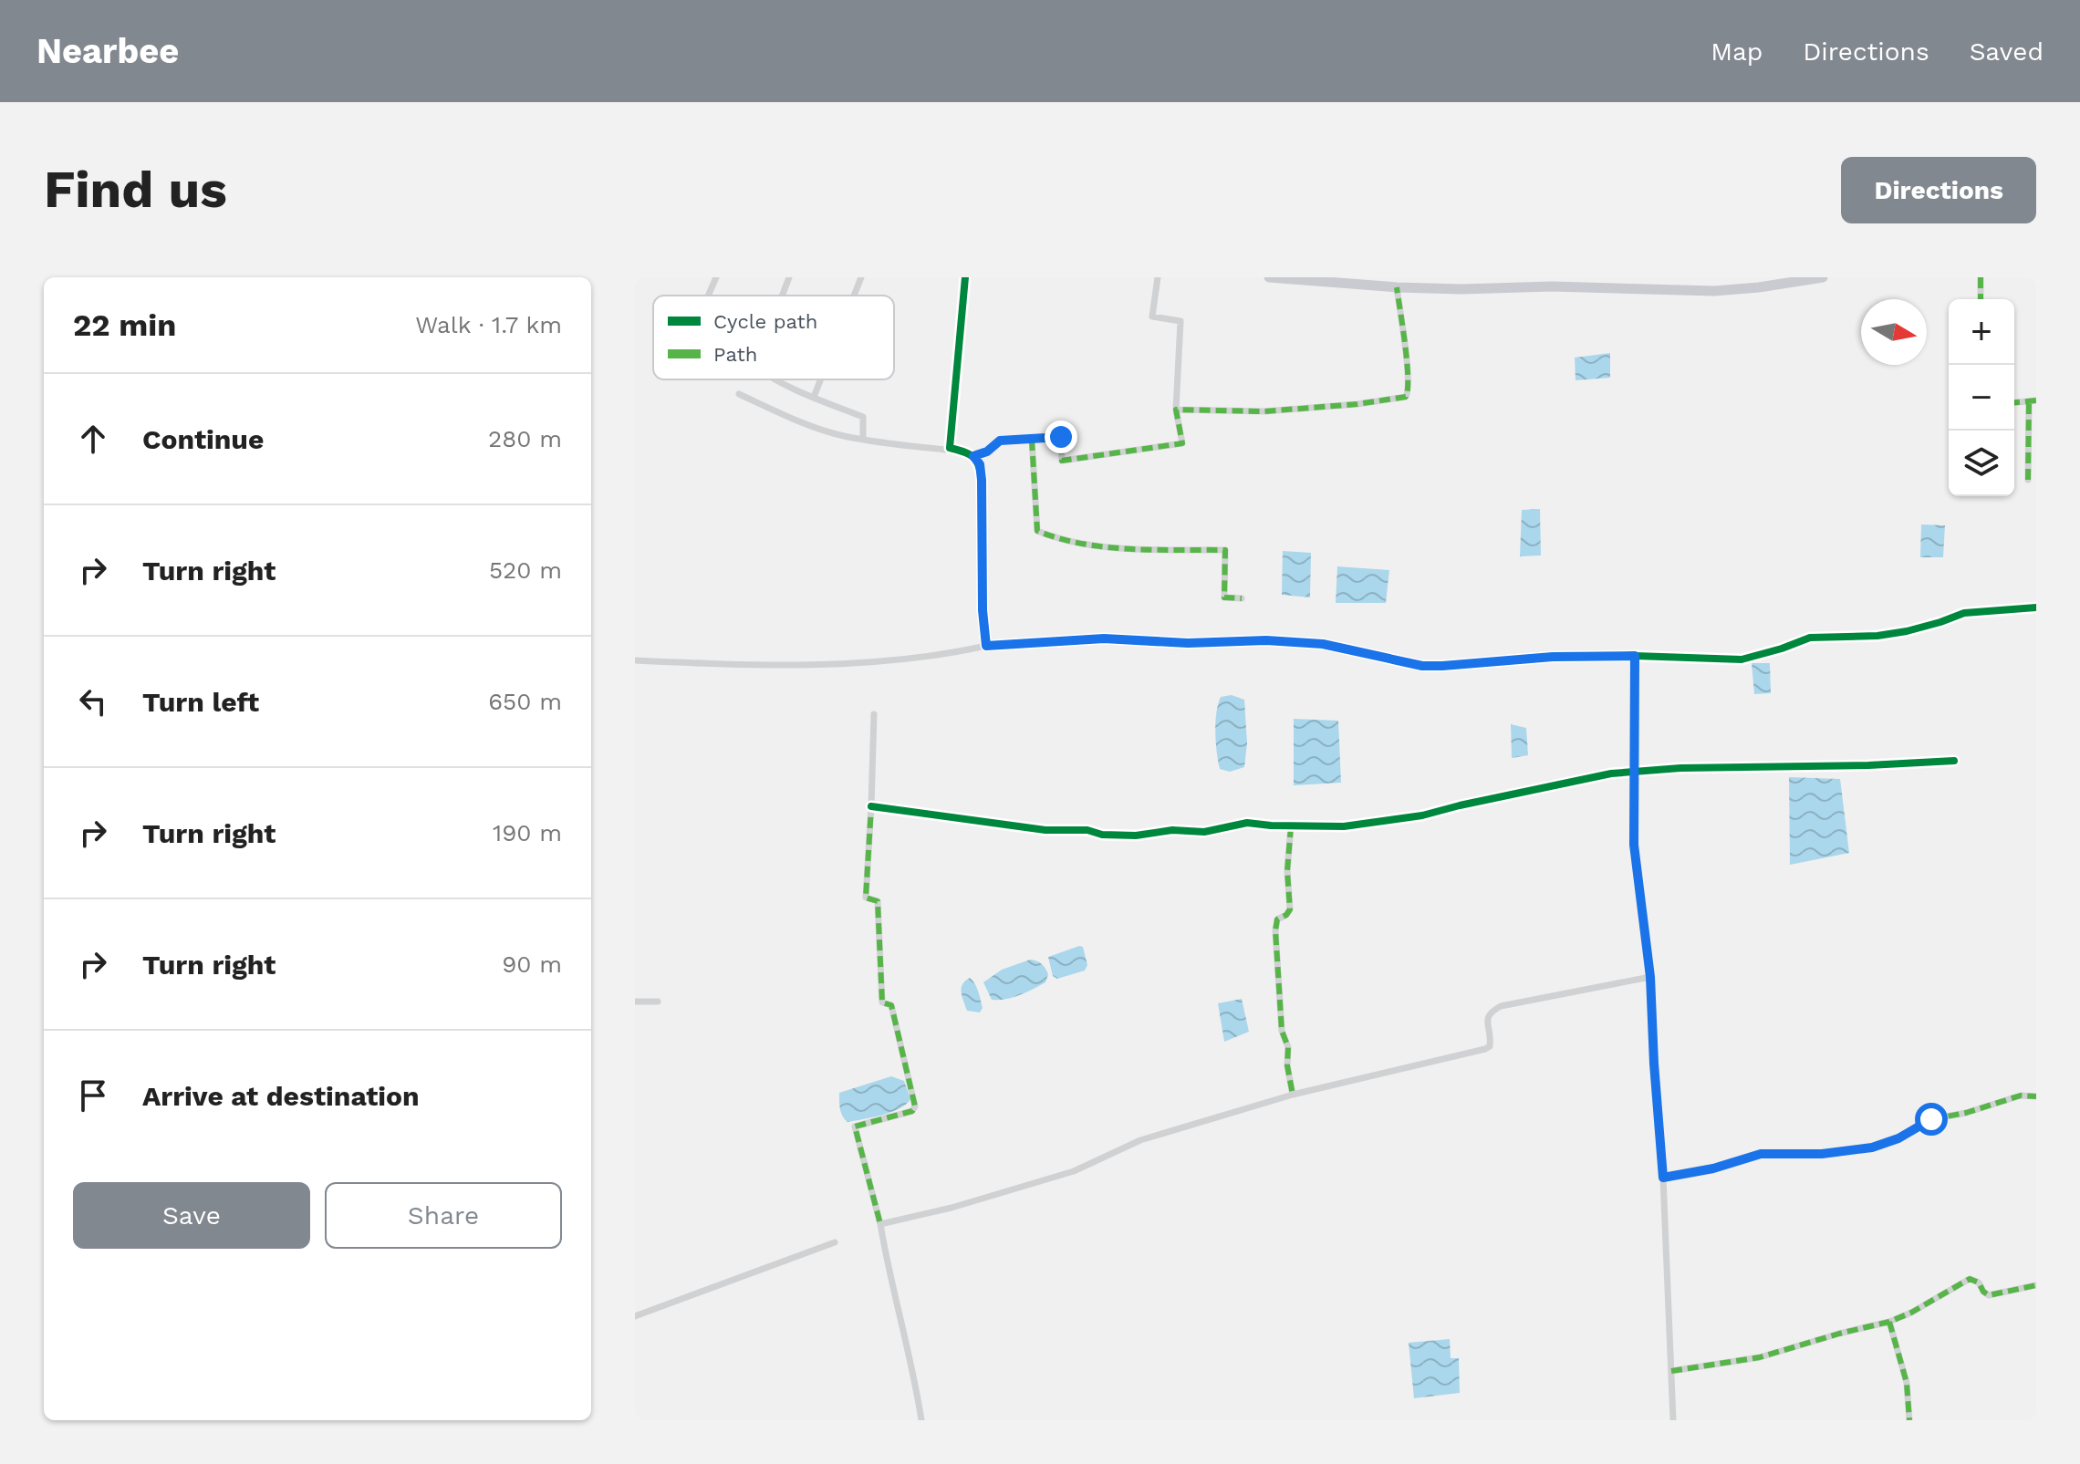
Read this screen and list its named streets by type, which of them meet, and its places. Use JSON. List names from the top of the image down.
{
  "legend": ["Cycle path", "Path"],
  "north": "right",
  "page": {
    "header": "Nearbee",
    "nav": ["Map", "Directions", "Saved"],
    "buttons": [
      "Directions",
      ["Save", "Share"]
    ],
    "title": "Find us",
    "heading": ["22 min", "Walk · 1.7 km"],
    "map_buttons": ["+", "−"],
    "list": [
      ["Continue", "280 m"],
      ["Turn right", "520 m"],
      ["Turn left", "650 m"],
      ["Turn right", "190 m"],
      ["Turn right", "90 m"],
      "Arrive at destination"
    ]
  }
}
